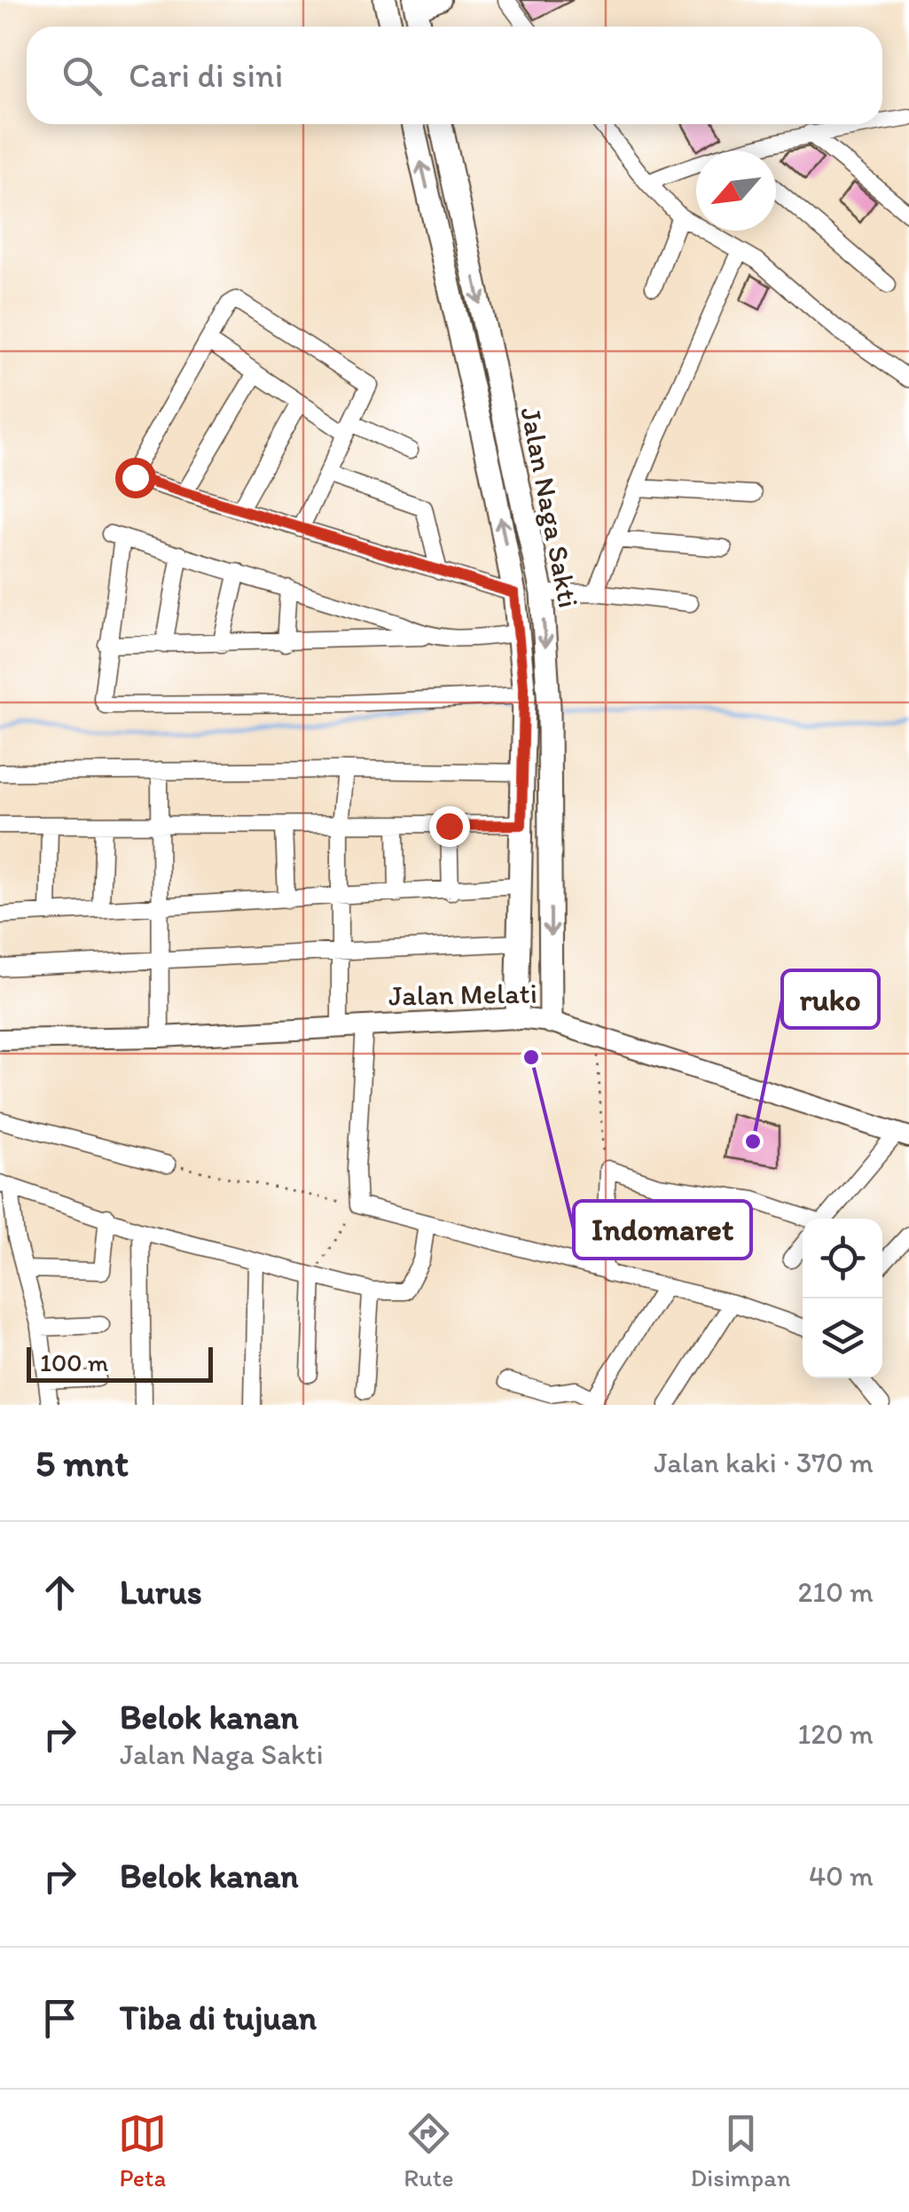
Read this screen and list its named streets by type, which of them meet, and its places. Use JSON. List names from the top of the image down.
{
  "streets": {
    "main road": ["Jalan Naga Sakti", "Jalan Melati"]
  },
  "crossings": [
    ["Jalan Naga Sakti", "Jalan Melati"]
  ],
  "places": ["Indomaret", "ruko"],
  "scale_bar": "100 m",
  "north": "bottom left",
  "page": {
    "search": "Cari di sini",
    "scale": "100 m",
    "heading": ["5 mnt", "Jalan kaki · 370 m"],
    "list": [
      ["Lurus", "210 m"],
      ["Belok kanan", "Jalan Naga Sakti", "120 m"],
      ["Belok kanan", "40 m"],
      "Tiba di tujuan"
    ],
    "nav": ["Peta", "Rute", "Disimpan"]
  }
}
